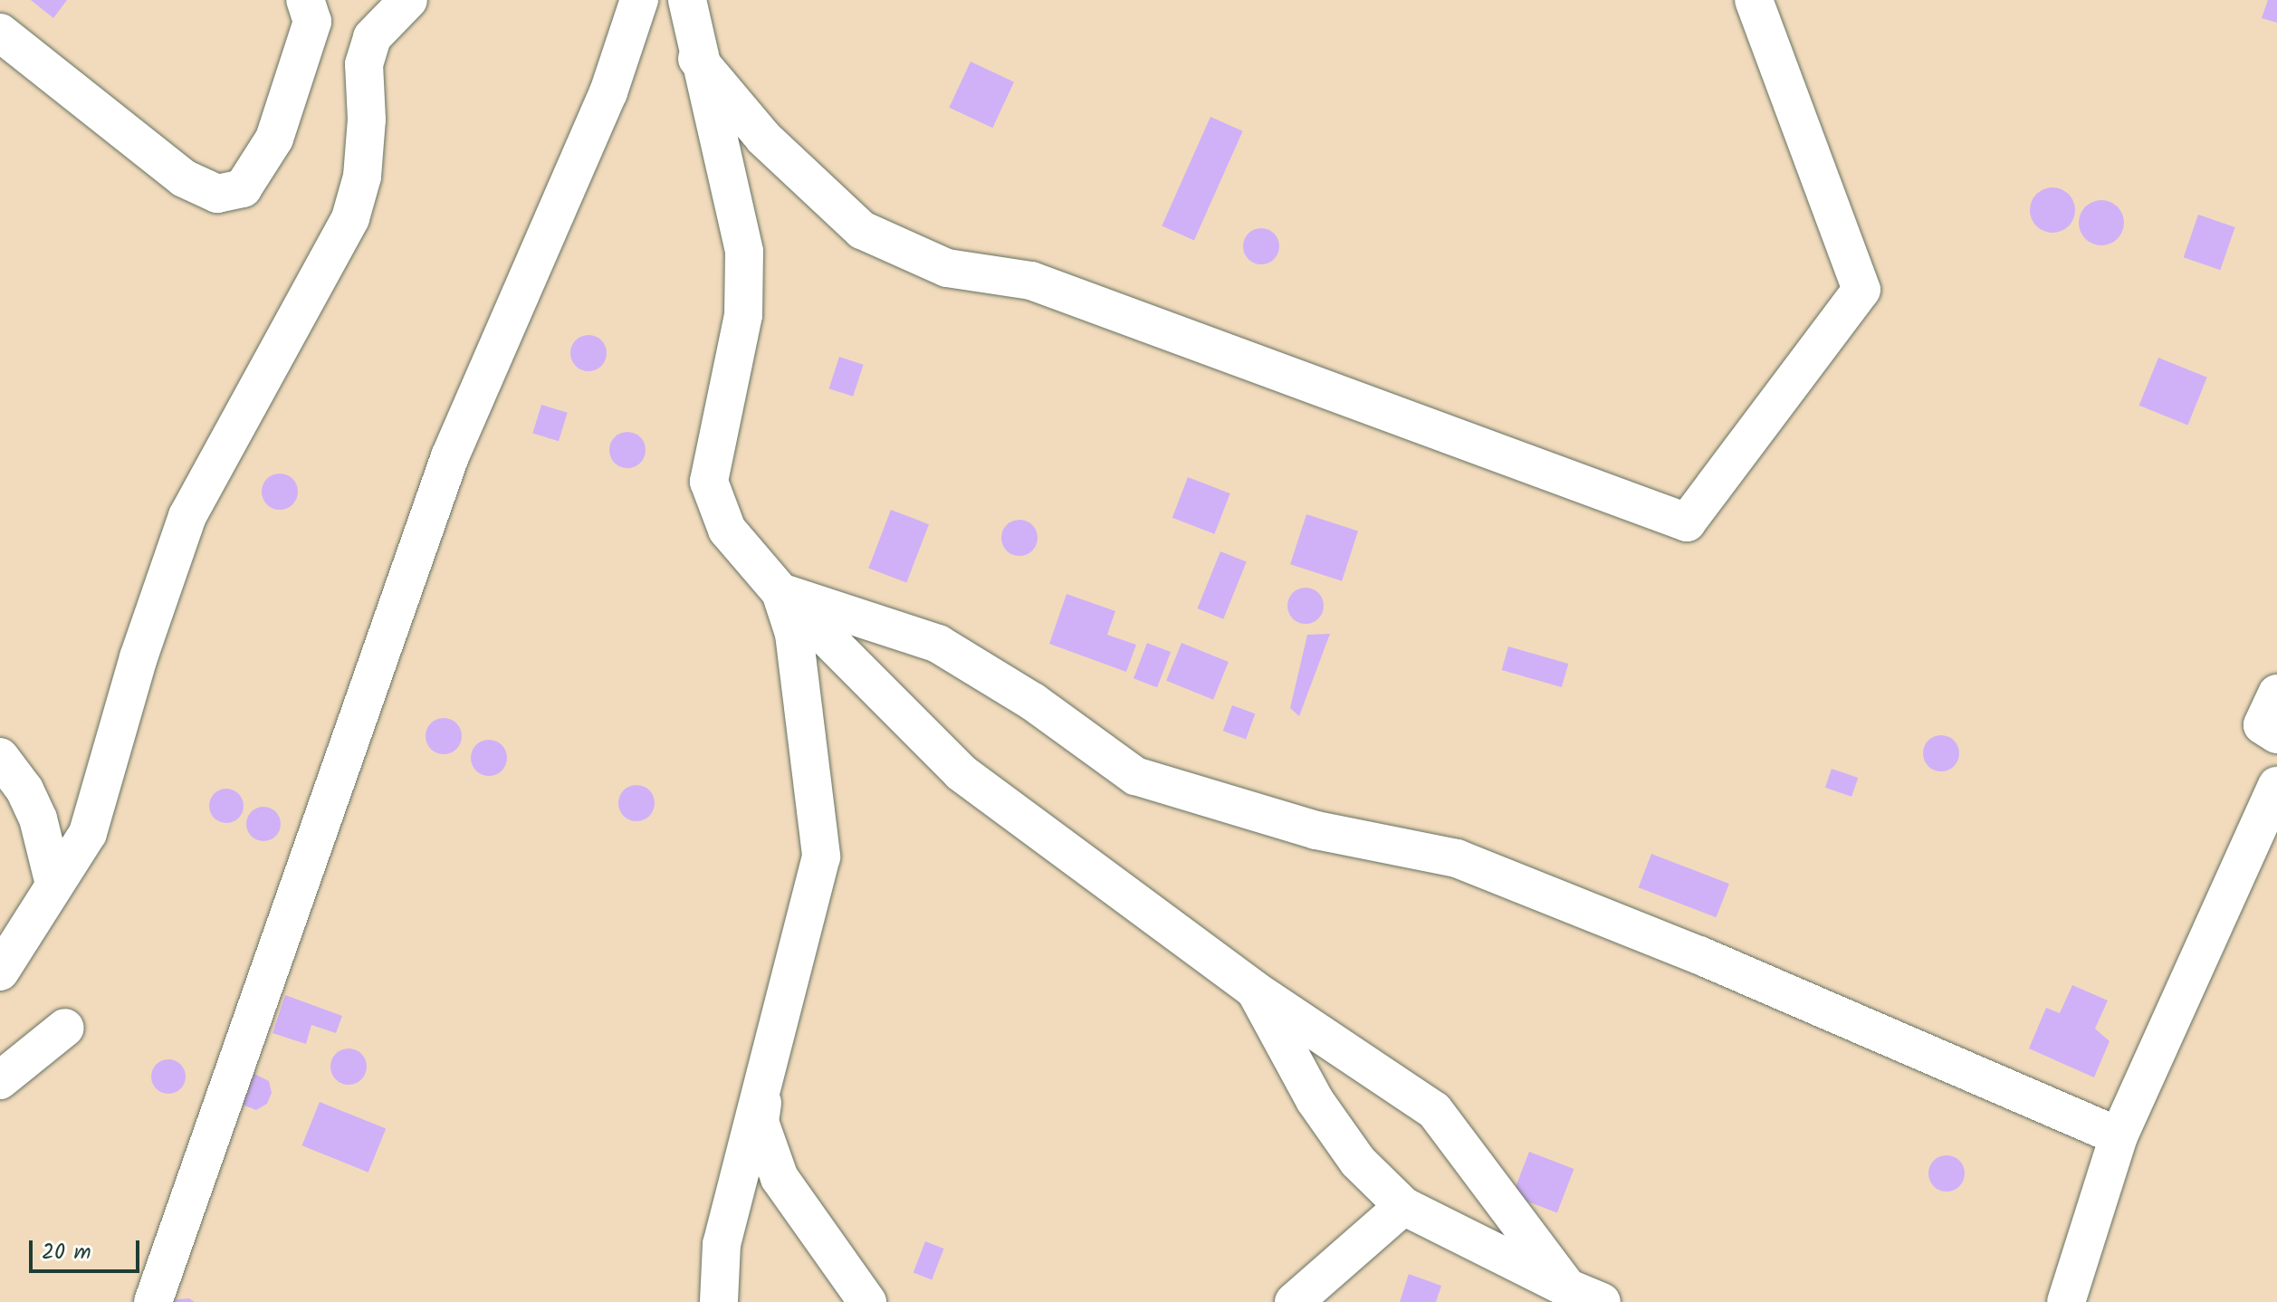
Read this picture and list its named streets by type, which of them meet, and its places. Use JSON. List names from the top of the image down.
{
  "scale_bar": "20 m"
}
